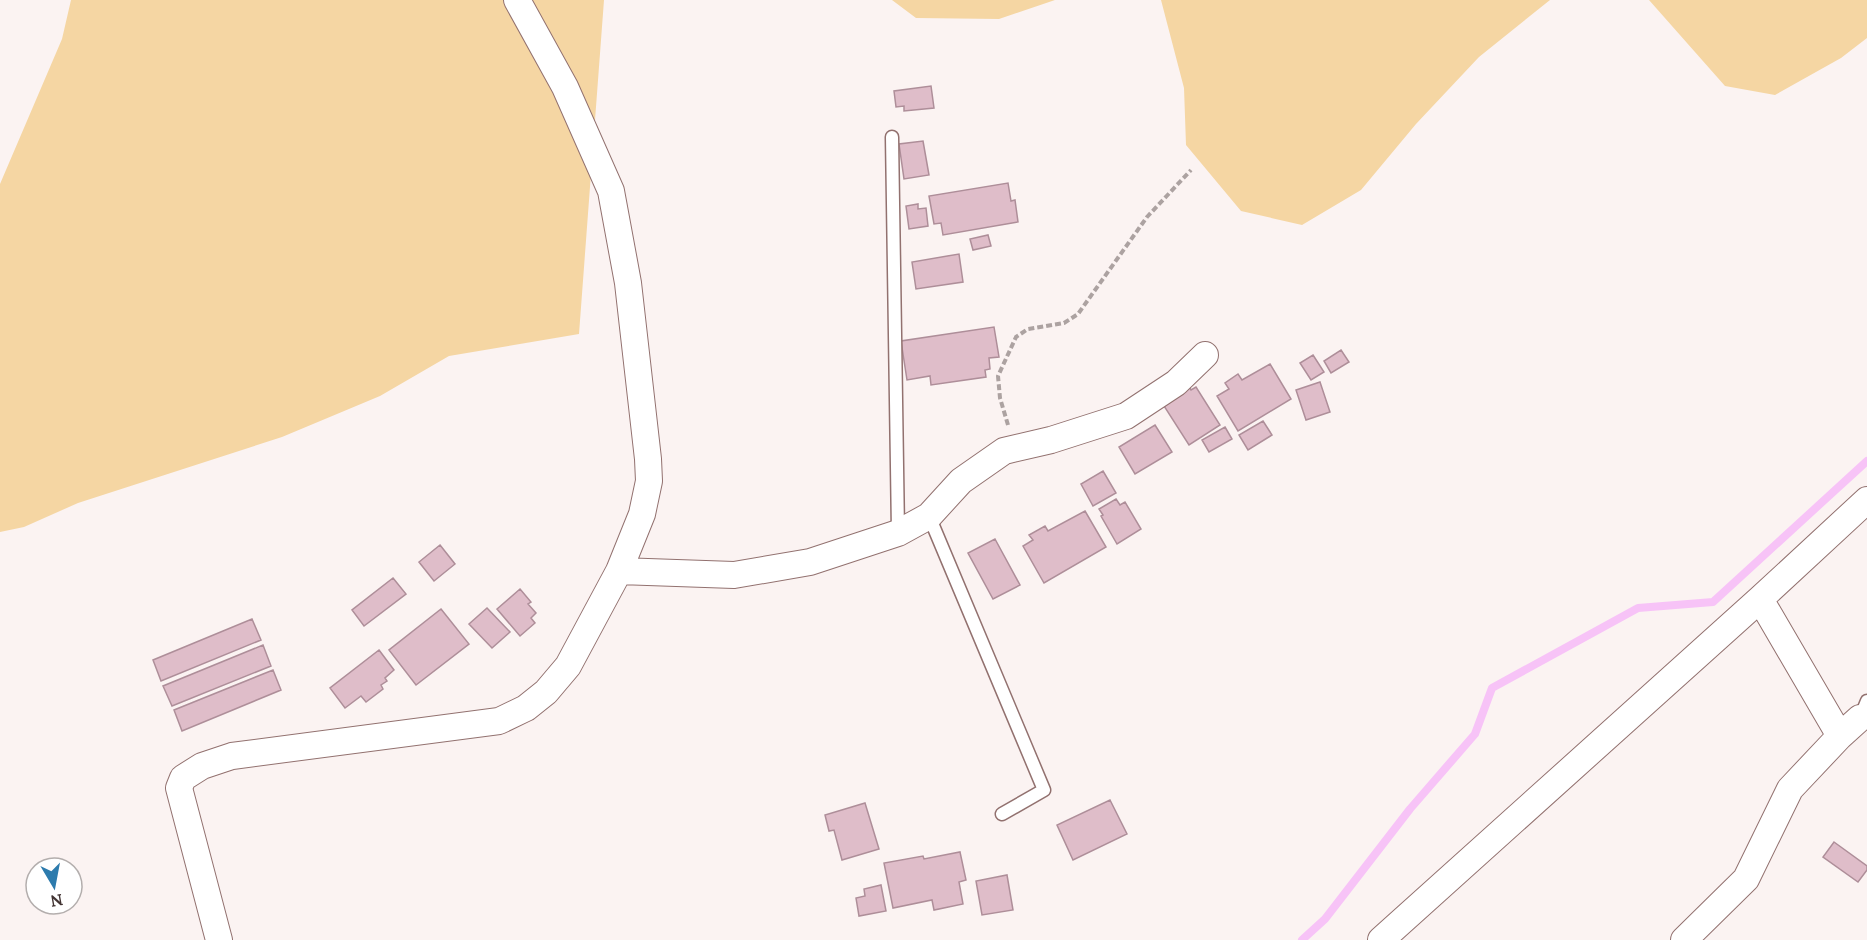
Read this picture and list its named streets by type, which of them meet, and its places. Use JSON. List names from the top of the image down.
{
  "north": "bottom"
}
